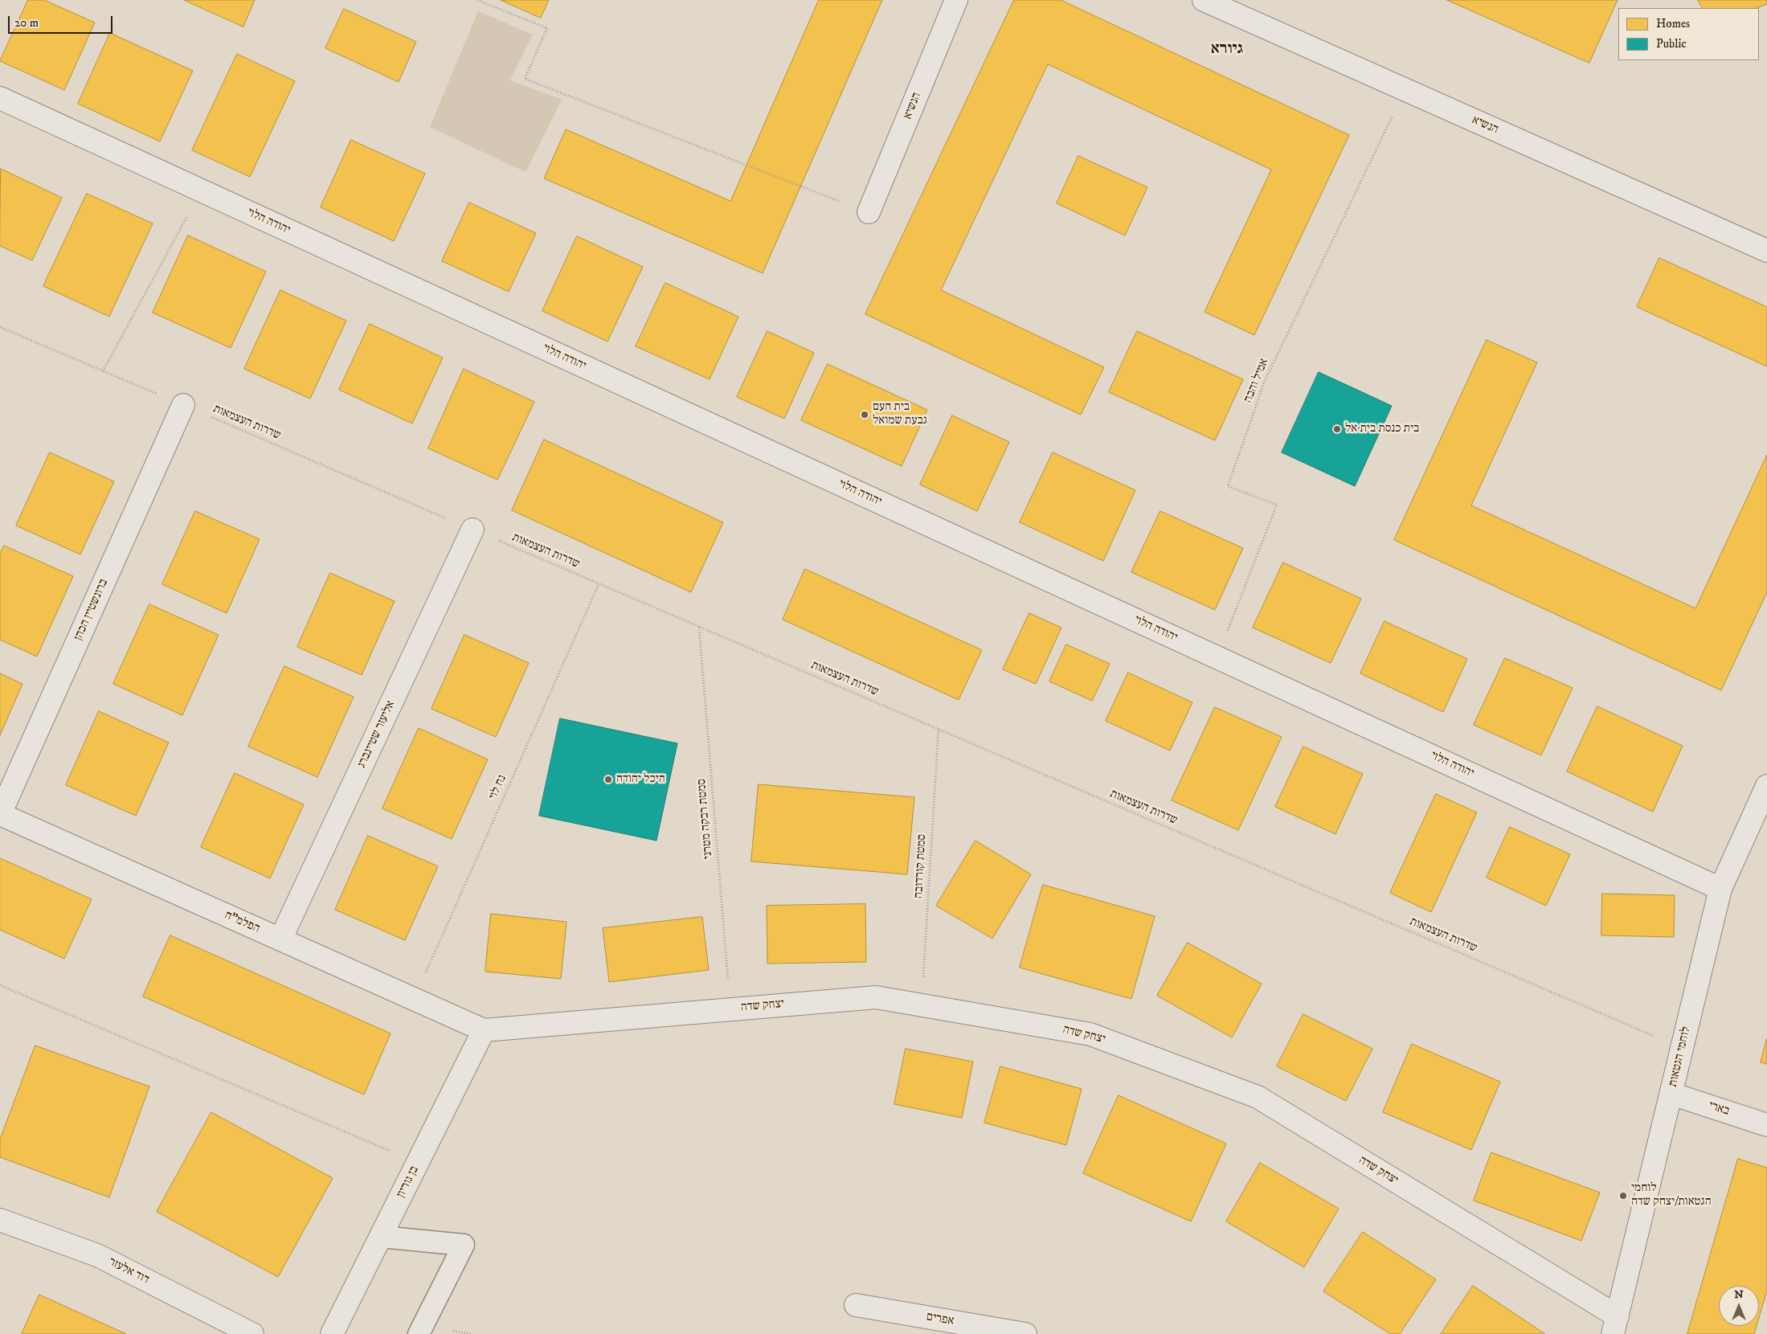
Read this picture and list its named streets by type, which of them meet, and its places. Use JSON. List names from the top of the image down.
{
  "streets": {
    "street": [
      "הנשיא",
      "יהודה הלוי",
      "ברונשטיין הכהן",
      "אליעזר שטיינברג",
      "הפלמ\"ח",
      "יצחק שדה",
      "לוחמי הגטאות",
      "בארי",
      "בן גוריון",
      "דוד אלעזר",
      "אפרים"
    ],
    "path": [
      "אמיל והבה",
      "שדרות העצמאות",
      "נח לוי",
      "סמטת רבקה מטרני",
      "סמטת קורדובה"
    ]
  },
  "crossings": [
    ["הנשיא", "אמיל והבה"],
    ["יהודה הלוי", "אמיל והבה"],
    ["יהודה הלוי", "לוחמי הגטאות"],
    ["שדרות העצמאות", "ברונשטיין הכהן"],
    ["שדרות העצמאות", "אליעזר שטיינברג"],
    ["שדרות העצמאות", "נח לוי"],
    ["שדרות העצמאות", "סמטת רבקה מטרני"],
    ["שדרות העצמאות", "סמטת קורדובה"],
    ["שדרות העצמאות", "לוחמי הגטאות"],
    ["ברונשטיין הכהן", "הפלמ\"ח"],
    ["אליעזר שטיינברג", "הפלמ\"ח"],
    ["נח לוי", "הפלמ\"ח"],
    ["סמטת רבקה מטרני", "יצחק שדה"],
    ["סמטת קורדובה", "יצחק שדה"],
    ["הפלמ\"ח", "יצחק שדה"],
    ["הפלמ\"ח", "בן גוריון"],
    ["יצחק שדה", "לוחמי הגטאות"],
    ["יצחק שדה", "בן גוריון"],
    ["לוחמי הגטאות", "בארי"]
  ],
  "districts": ["גיורא"],
  "places": [
    "בית העם גבעת שמואל",
    "בית כנסת בית אל",
    "היכל יהודה",
    "לוחמי הגטאות/יצחק שדה"
  ],
  "legend": ["Homes", "Public"],
  "scale_bar": "20 m",
  "north": "top"
}
